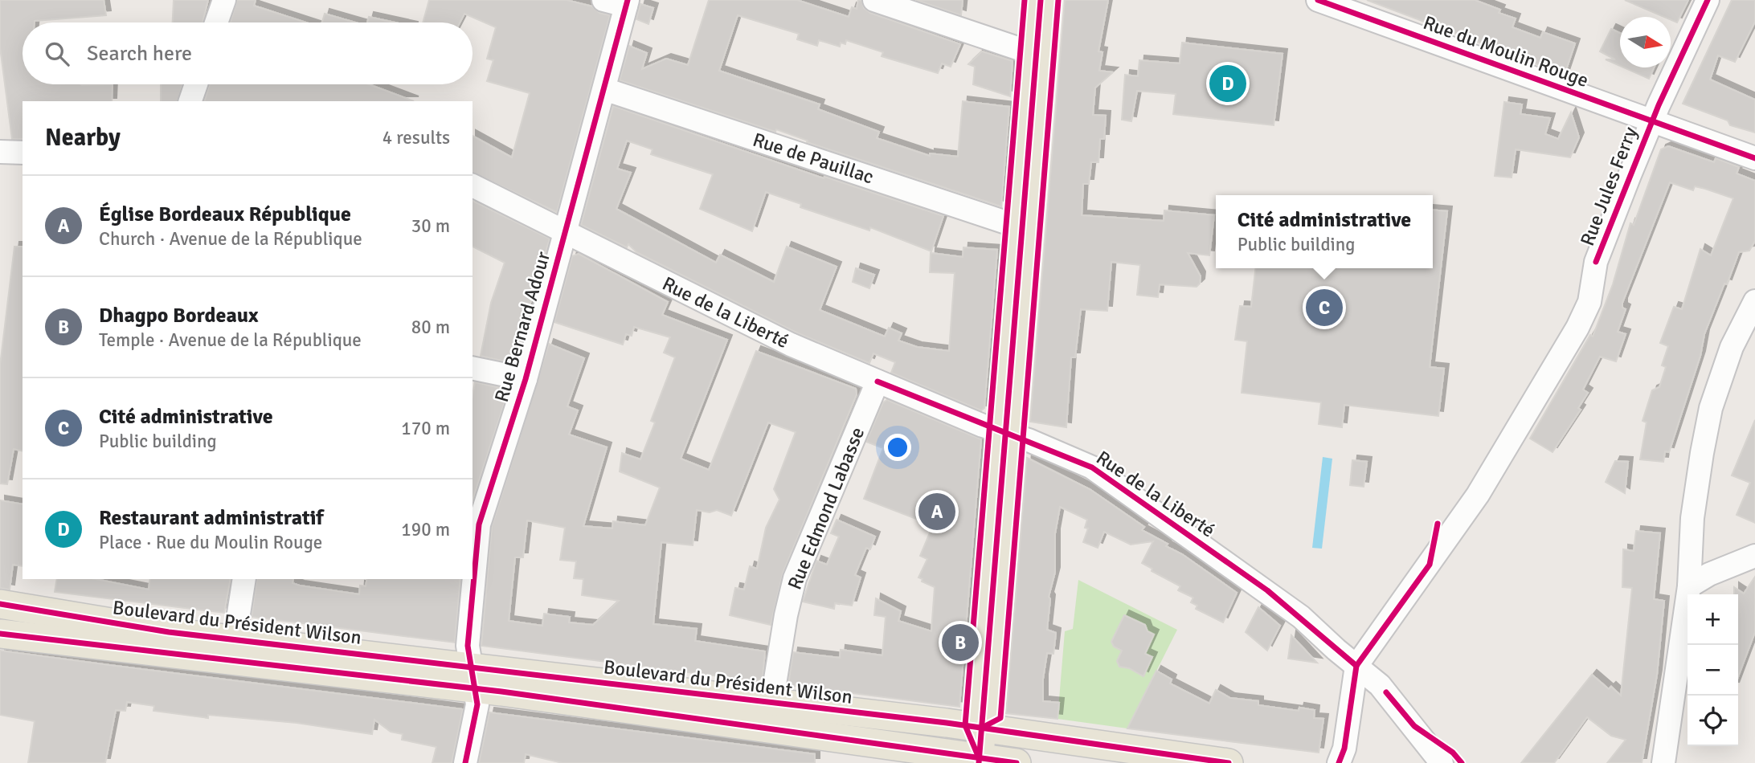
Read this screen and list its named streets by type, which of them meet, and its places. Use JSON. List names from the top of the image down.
{
  "streets": {
    "main road": ["Boulevard du Président Wilson"],
    "street": [
      "Rue du Moulin Rouge",
      "Rue de Pauillac",
      "Rue Jules Ferry",
      "Rue de la Liberté",
      "Rue Bernard Adour",
      "Rue Edmond Labasse"
    ]
  },
  "crossings": [
    ["Rue du Moulin Rouge", "Rue Jules Ferry"],
    ["Rue de Pauillac", "Rue Bernard Adour"],
    ["Rue Jules Ferry", "Rue de la Liberté"],
    ["Rue de la Liberté", "Rue Bernard Adour"],
    ["Rue de la Liberté", "Rue Edmond Labasse"],
    ["Rue Bernard Adour", "Boulevard du Président Wilson"],
    ["Rue Edmond Labasse", "Boulevard du Président Wilson"]
  ],
  "north": "right",
  "page": {
    "search": "Search here",
    "pins": [
      "D",
      "C",
      "A",
      "B"
    ],
    "heading": ["Nearby", "4 results"],
    "list": [
      {
        "mark": "A",
        "name": "Église Bordeaux République",
        "note": "Church · Avenue de la République",
        "value": "30 m"
      },
      {
        "mark": "B",
        "name": "Dhagpo Bordeaux",
        "note": "Temple · Avenue de la République",
        "value": "80 m"
      },
      {
        "mark": "C",
        "name": "Cité administrative",
        "note": "Public building",
        "value": "170 m"
      },
      {
        "mark": "D",
        "name": "Restaurant administratif",
        "note": "Place · Rue du Moulin Rouge",
        "value": "190 m"
      }
    ],
    "popup": ["Cité administrative", "Public building"],
    "map_buttons": ["+", "−"]
  }
}
